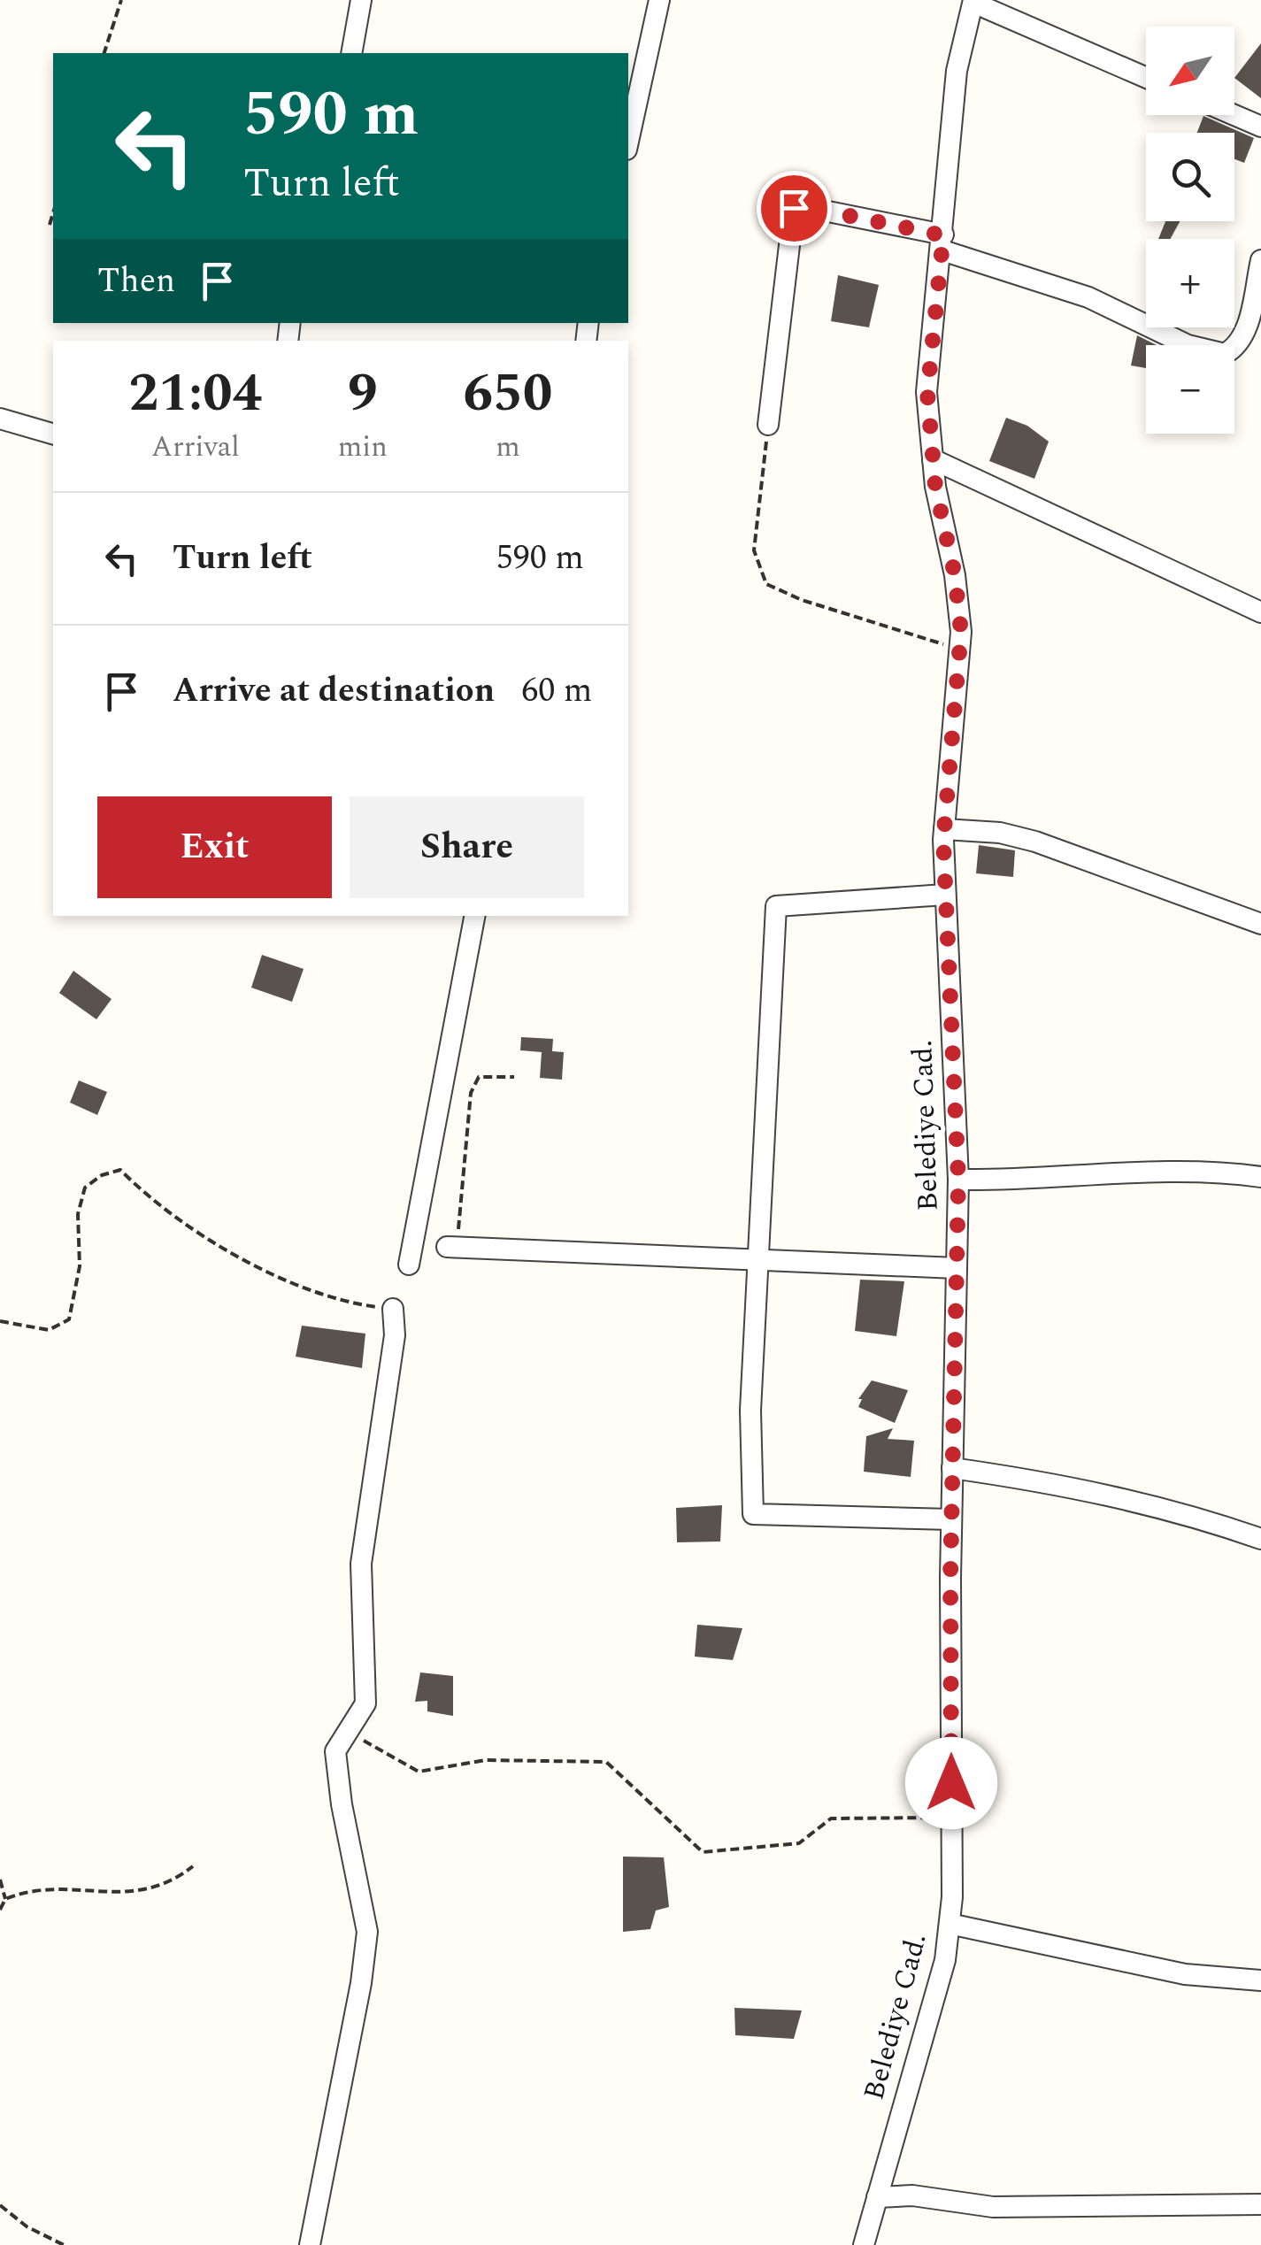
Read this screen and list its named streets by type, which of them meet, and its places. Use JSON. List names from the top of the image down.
{
  "streets": {
    "street": ["Belediye Cad."]
  },
  "north": "bottom left",
  "page": {
    "map_buttons": ["+", "−"],
    "turn": ["590 m", "Turn left"],
    "then": "Then",
    "eta": [
      "21:04",
      "Arrival",
      "9",
      "min",
      "650",
      "m"
    ],
    "list": [
      {
        "name": "Turn left",
        "value": "590 m"
      },
      {
        "name": "Arrive at destination",
        "value": "60 m"
      }
    ],
    "buttons": ["Exit", "Share"]
  }
}
